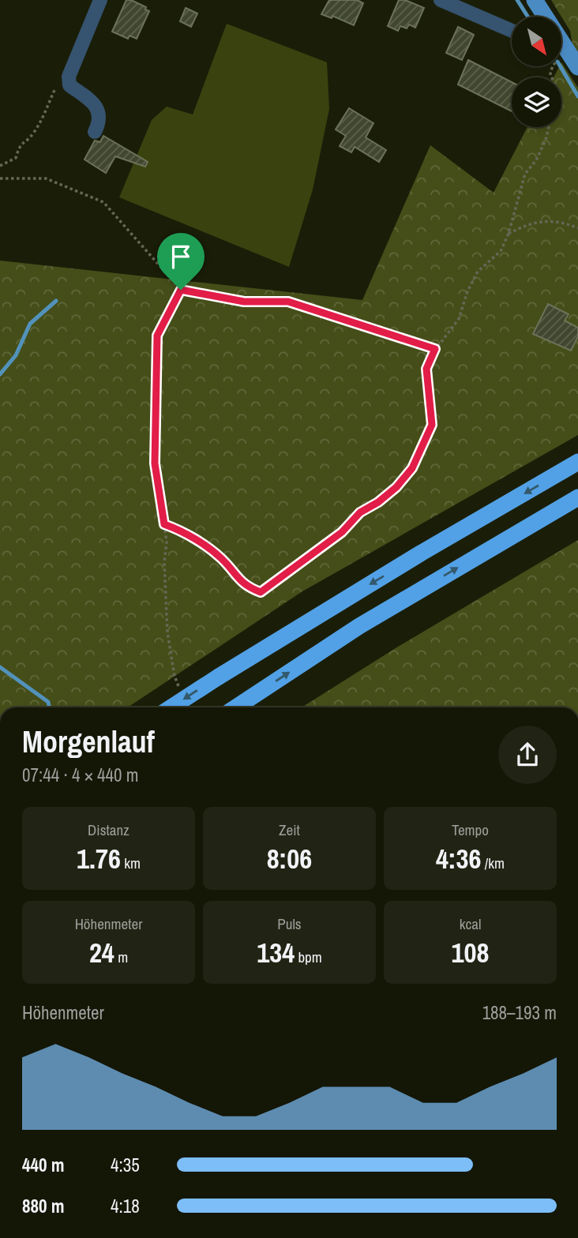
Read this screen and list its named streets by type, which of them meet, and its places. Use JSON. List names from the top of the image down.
{
  "north": "bottom right",
  "page": {
    "heading": ["Morgenlauf", "07:44 · 4 × 440 m"],
    "stats": [
      ["Distanz", "1.76 km"],
      ["Zeit", "8:06"],
      ["Tempo", "4:36 /km"],
      ["Höhenmeter", "24 m"],
      ["Puls", "134 bpm"],
      ["kcal", "108"]
    ],
    "chart": ["Höhenmeter", "188–193 m"],
    "list": [
      {
        "name": "440 m",
        "note": "4:35"
      },
      {
        "name": "880 m",
        "note": "4:18"
      }
    ]
  }
}
